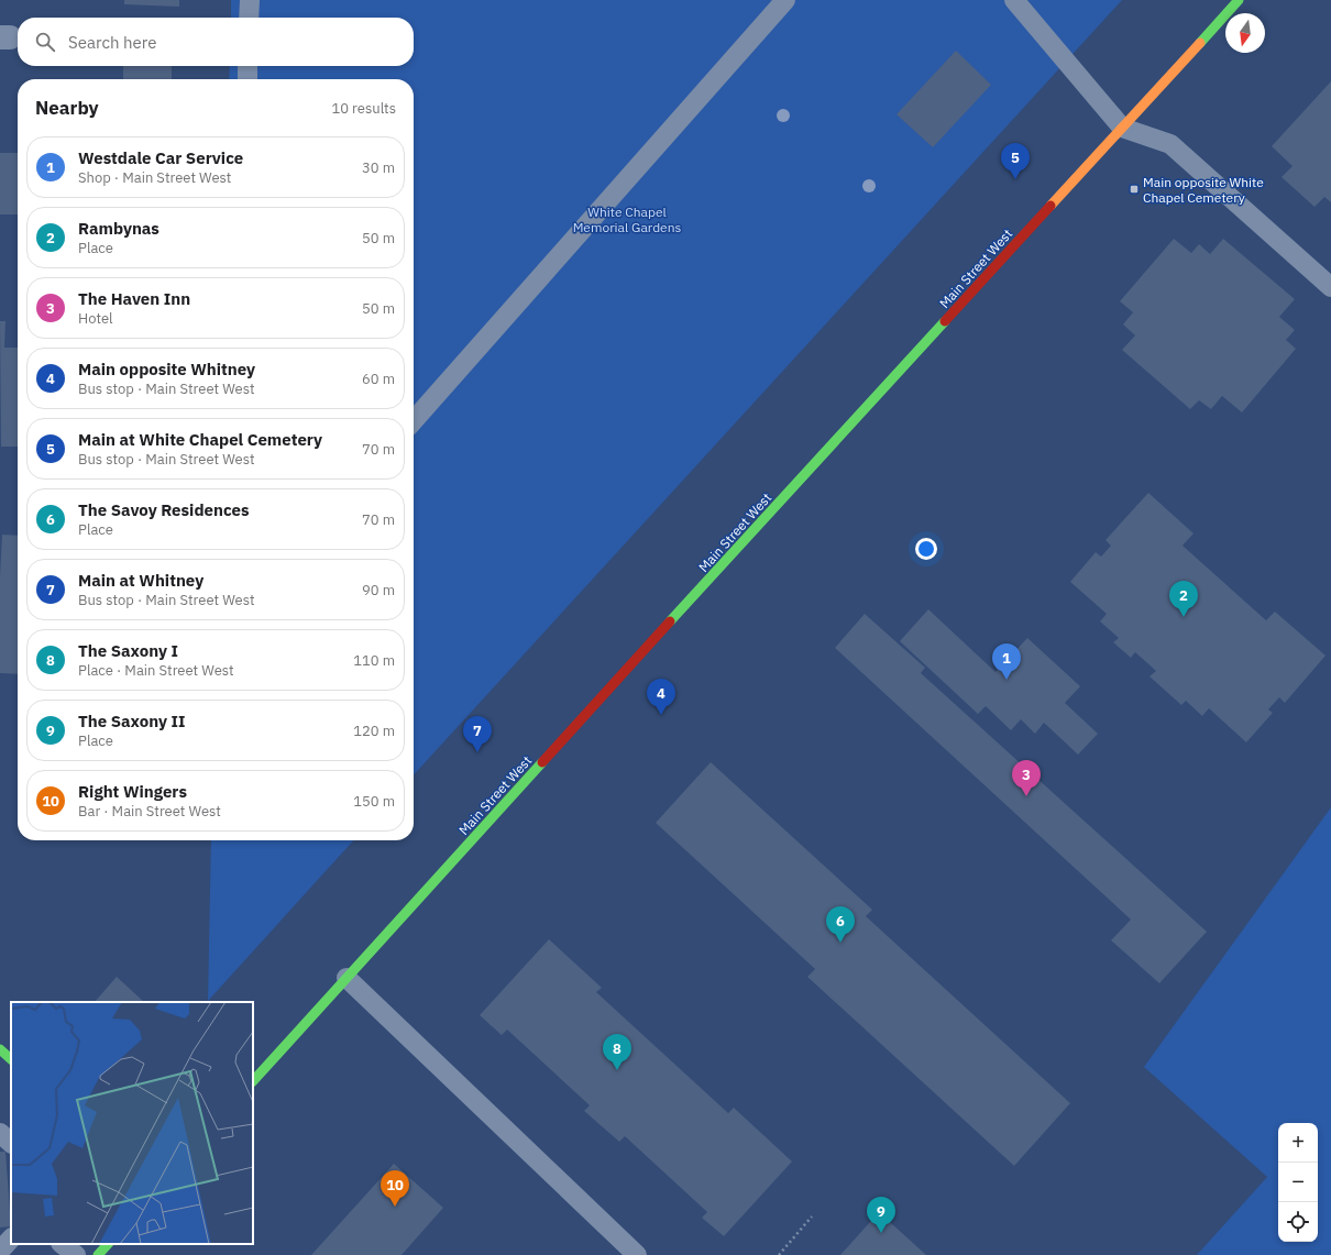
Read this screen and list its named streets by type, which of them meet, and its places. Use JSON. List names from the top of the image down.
{
  "streets": {
    "main road": ["Main Street West"]
  },
  "parks": ["White Chapel Memorial Gardens"],
  "places": {
    "transit": ["Main opposite White Chapel Cemetery"]
  },
  "north": "bottom",
  "page": {
    "search": "Search here",
    "heading": ["Nearby", "10 results"],
    "list": [
      {
        "mark": "1",
        "name": "Westdale Car Service",
        "note": "Shop · Main Street West",
        "value": "30 m"
      },
      {
        "mark": "2",
        "name": "Rambynas",
        "note": "Place",
        "value": "50 m"
      },
      {
        "mark": "3",
        "name": "The Haven Inn",
        "note": "Hotel",
        "value": "50 m"
      },
      {
        "mark": "4",
        "name": "Main opposite Whitney",
        "note": "Bus stop · Main Street West",
        "value": "60 m"
      },
      {
        "mark": "5",
        "name": "Main at White Chapel Cemetery",
        "note": "Bus stop · Main Street West",
        "value": "70 m"
      },
      {
        "mark": "6",
        "name": "The Savoy Residences",
        "note": "Place",
        "value": "70 m"
      },
      {
        "mark": "7",
        "name": "Main at Whitney",
        "note": "Bus stop · Main Street West",
        "value": "90 m"
      },
      {
        "mark": "8",
        "name": "The Saxony I",
        "note": "Place · Main Street West",
        "value": "110 m"
      },
      {
        "mark": "9",
        "name": "The Saxony II",
        "note": "Place",
        "value": "120 m"
      },
      {
        "mark": "10",
        "name": "Right Wingers",
        "note": "Bar · Main Street West",
        "value": "150 m"
      }
    ],
    "pins": [
      "5",
      "2",
      "1",
      "4",
      "7",
      "3",
      "6",
      "8",
      "10",
      "9"
    ],
    "map_buttons": ["+", "−"]
  }
}
